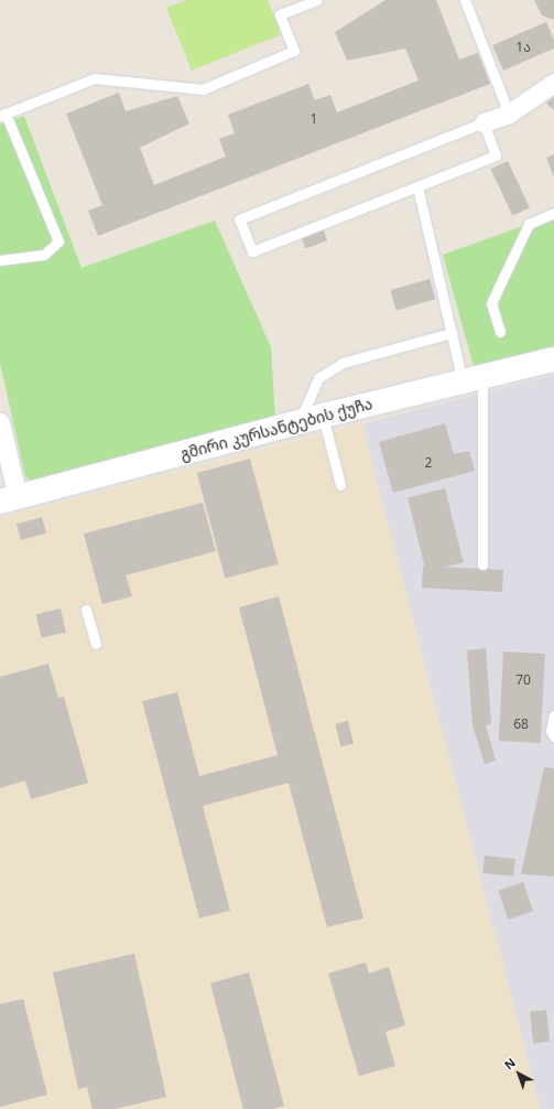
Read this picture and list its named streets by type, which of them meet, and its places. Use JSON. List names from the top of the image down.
{
  "streets": {
    "street": ["გმირი კურსანტების ქუჩა"]
  },
  "house_numbers": [
    "1ა",
    "1",
    "2",
    "70",
    "68"
  ],
  "north": "top left"
}
